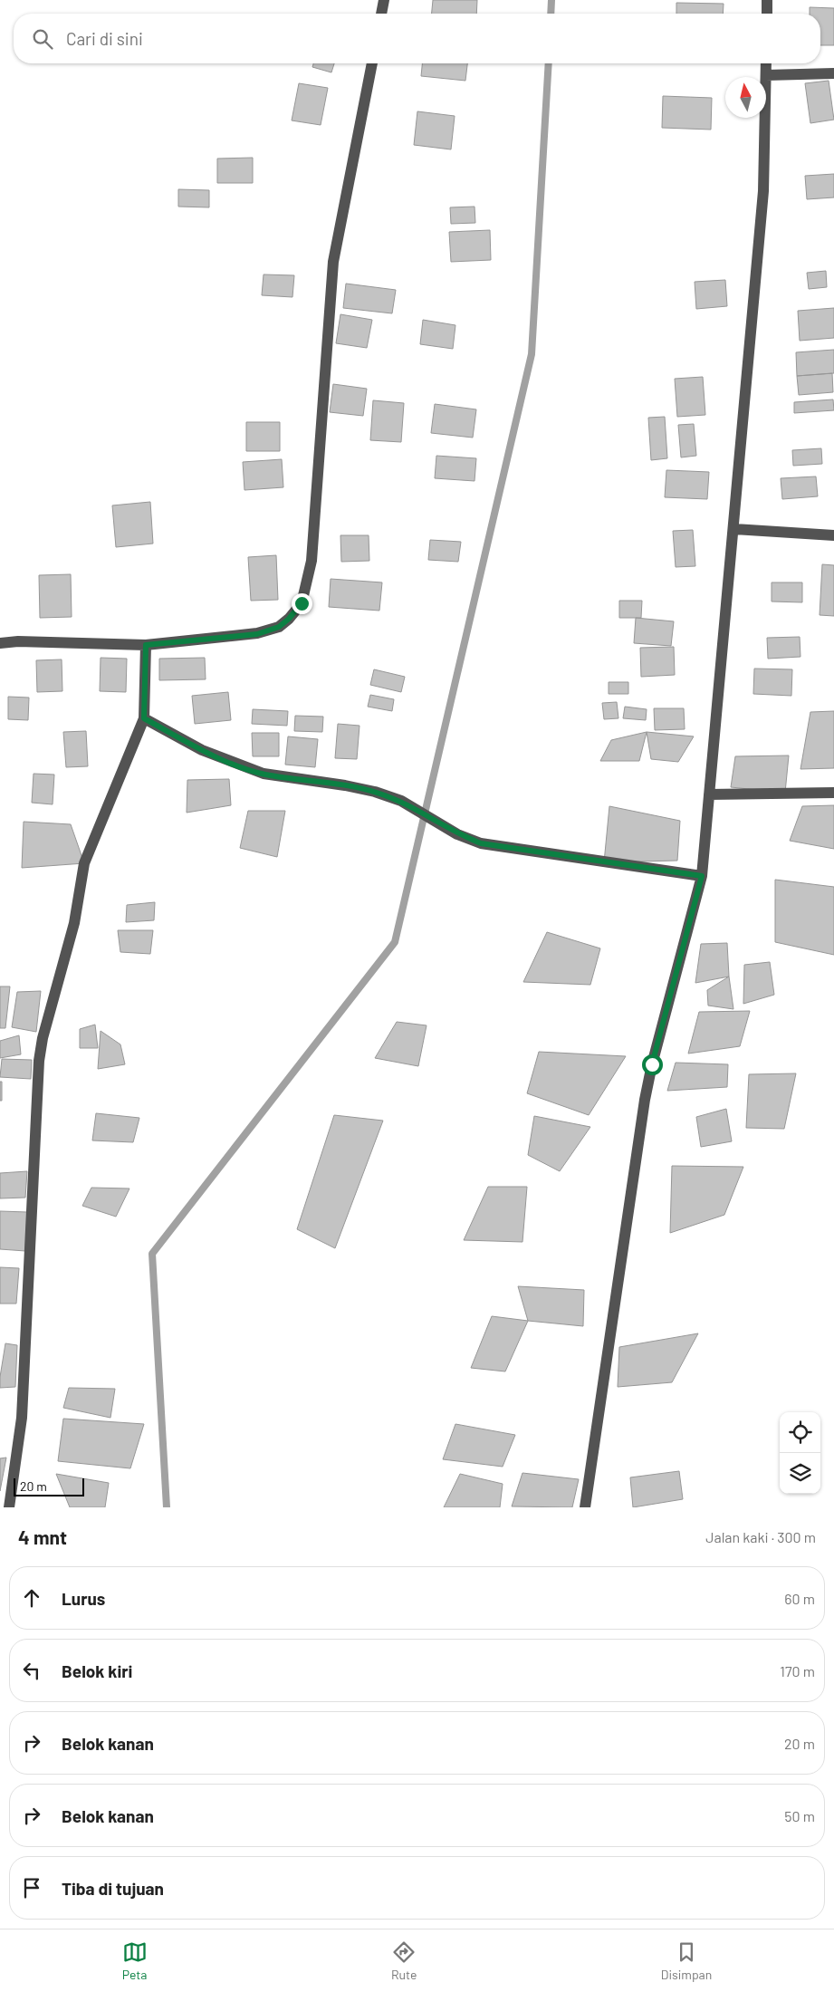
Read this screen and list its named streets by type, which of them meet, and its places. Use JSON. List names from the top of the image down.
{
  "scale_bar": "20 m",
  "north": "top",
  "page": {
    "search": "Cari di sini",
    "scale": "20 m",
    "heading": ["4 mnt", "Jalan kaki · 300 m"],
    "list": [
      ["Lurus", "60 m"],
      ["Belok kiri", "170 m"],
      ["Belok kanan", "20 m"],
      ["Belok kanan", "50 m"],
      "Tiba di tujuan"
    ],
    "nav": ["Peta", "Rute", "Disimpan"]
  }
}
